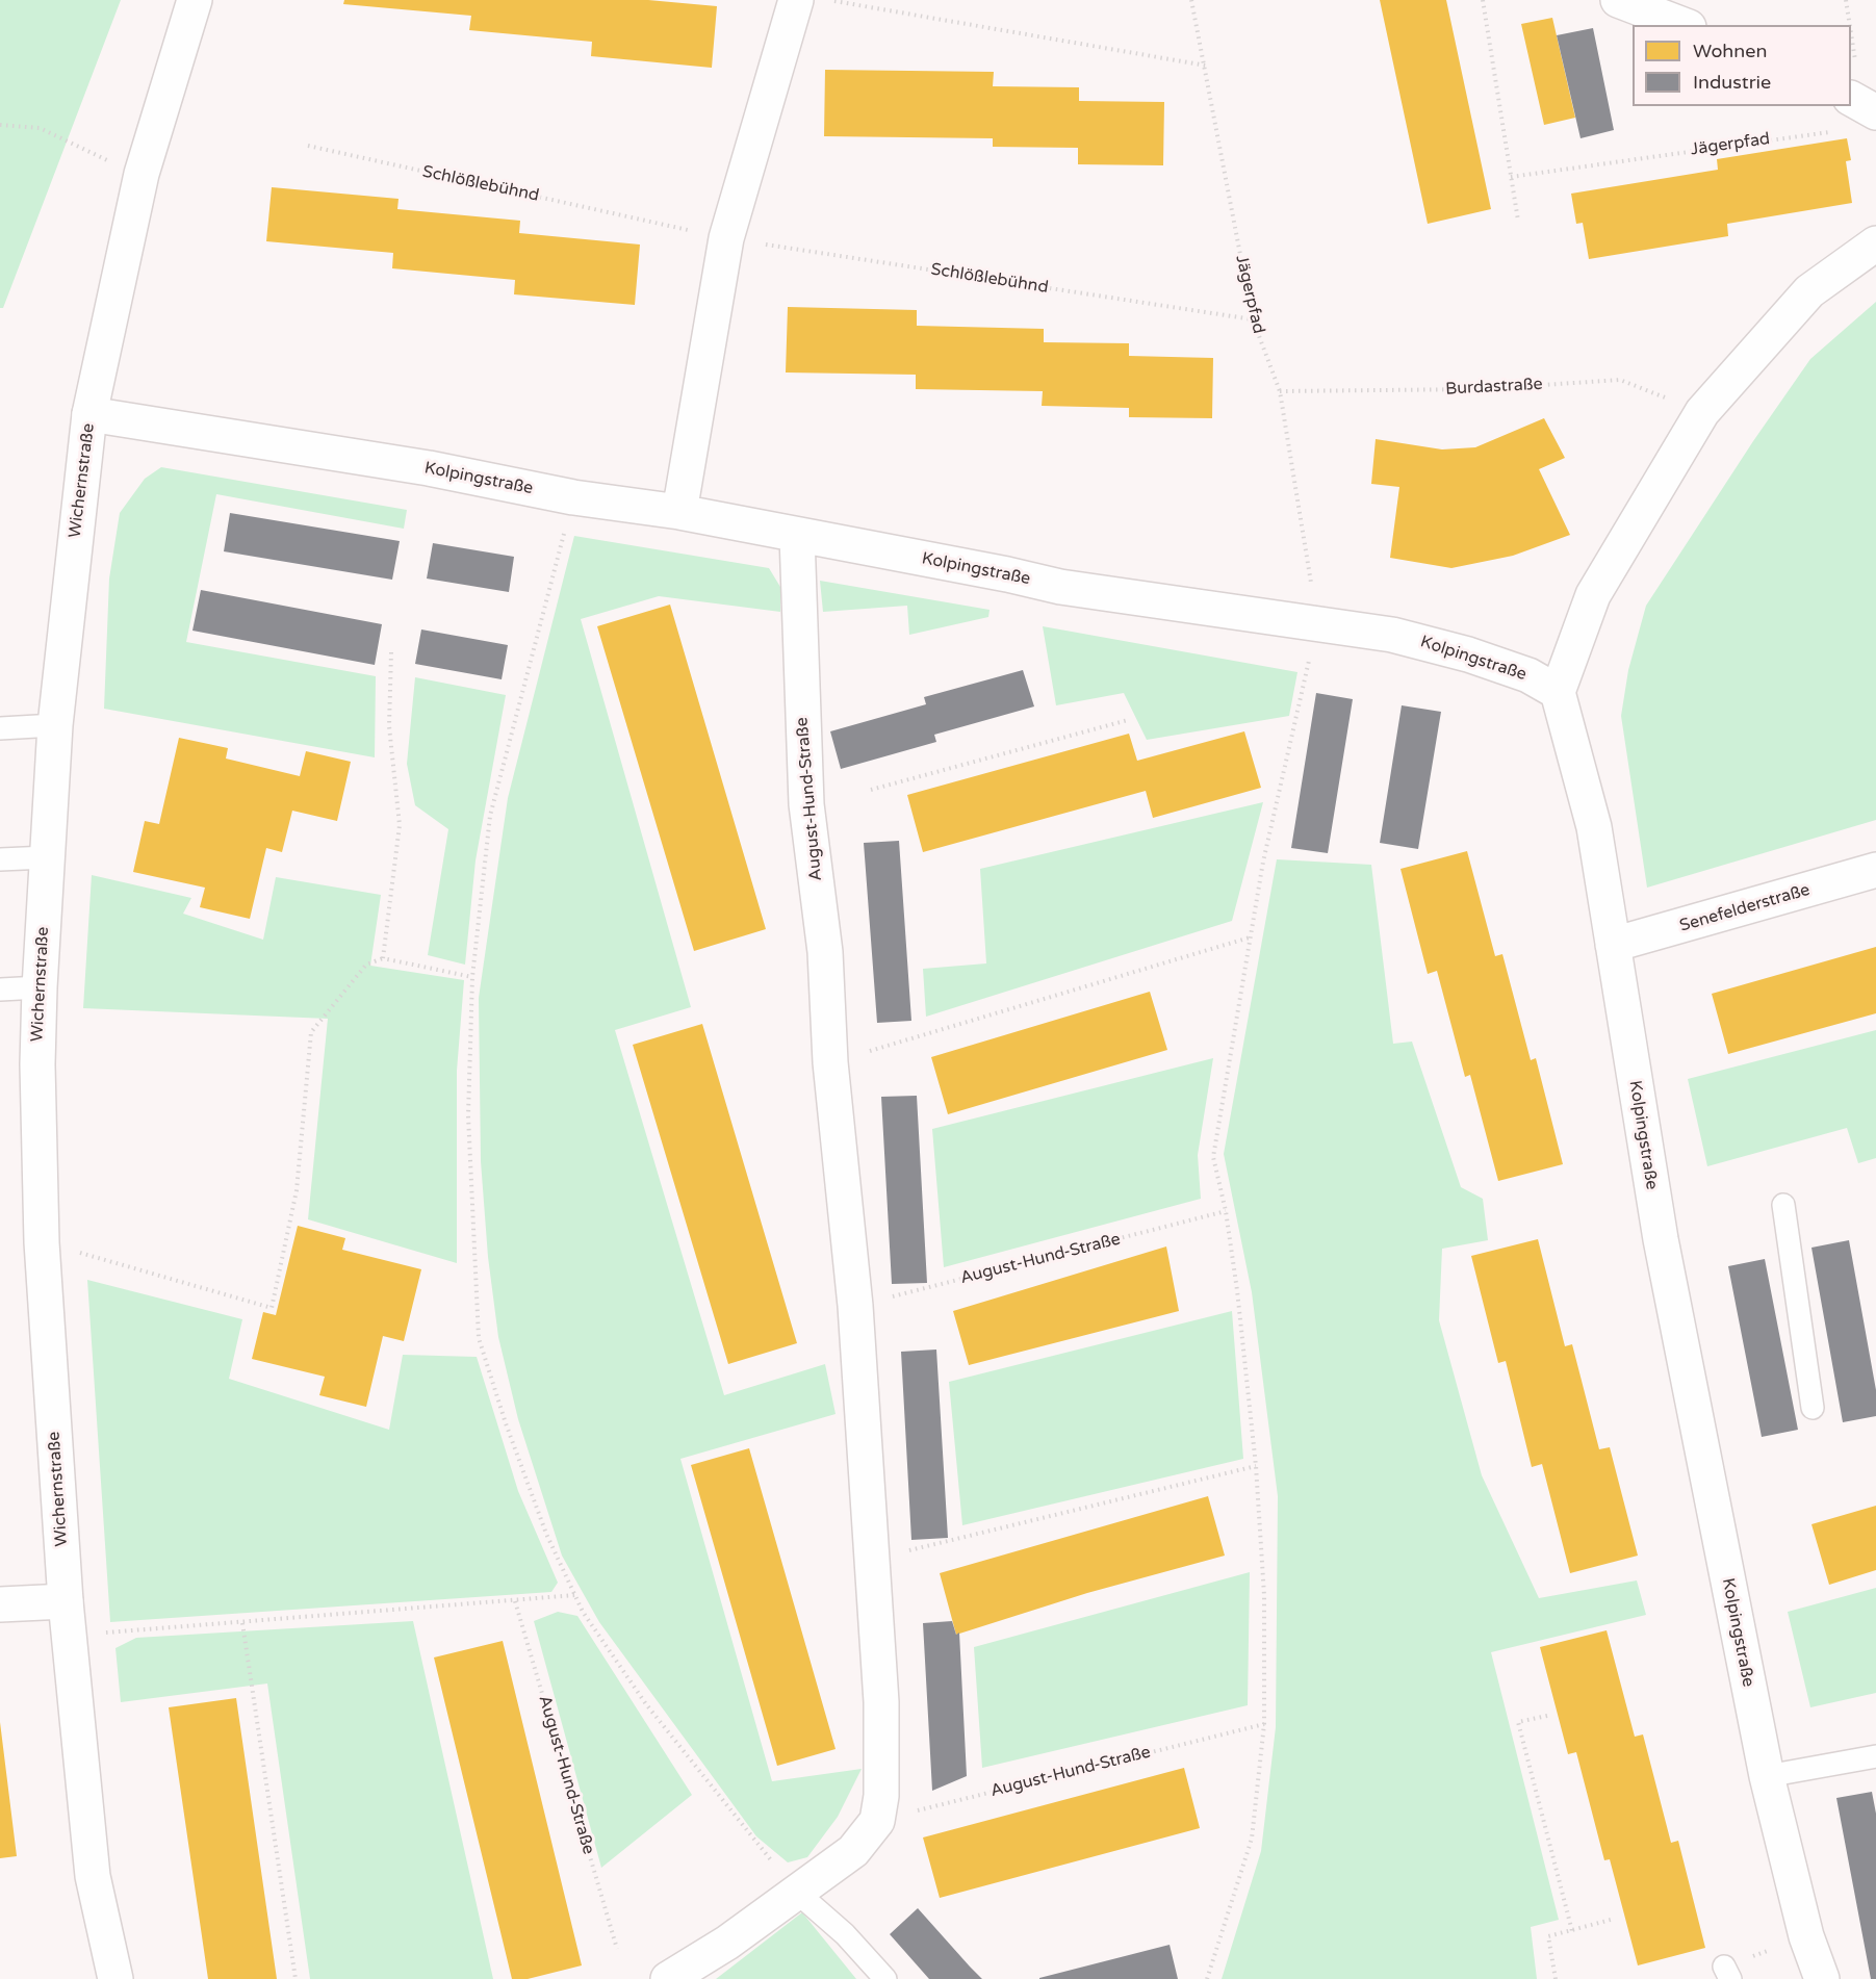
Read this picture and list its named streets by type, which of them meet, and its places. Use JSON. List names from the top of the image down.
{
  "streets": {
    "street": [
      "Kolpingstraße",
      "Wichernstraße",
      "August-Hund-Straße",
      "Senefelderstraße"
    ],
    "path": ["Jägerpfad", "Schlößlebühnd", "Burdastraße"]
  },
  "crossings": [
    ["Jägerpfad", "Schlößlebühnd"],
    ["Jägerpfad", "Burdastraße"],
    ["Jägerpfad", "Kolpingstraße"],
    ["Kolpingstraße", "Wichernstraße"],
    ["Kolpingstraße", "August-Hund-Straße"],
    ["Kolpingstraße", "Senefelderstraße"]
  ],
  "legend": ["Wohnen", "Industrie"]
}
